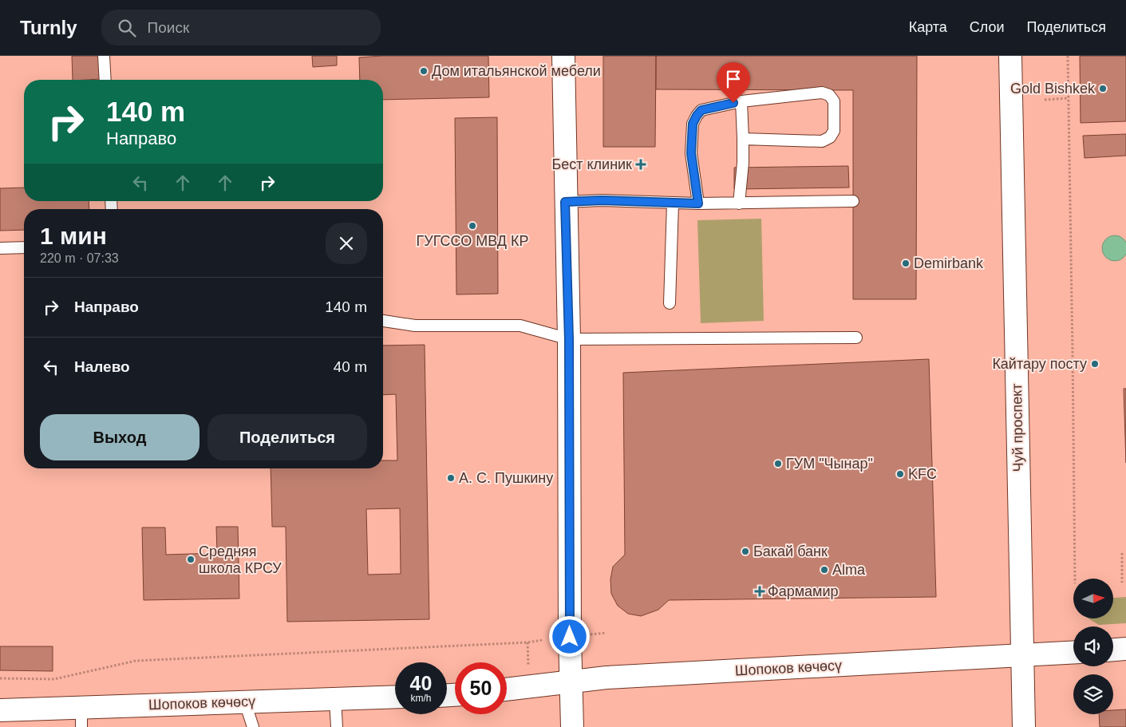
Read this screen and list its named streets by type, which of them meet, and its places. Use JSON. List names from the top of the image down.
{
  "streets": {
    "main road": ["Чуй проспект", "Шопоков көчөсү"]
  },
  "crossings": [
    ["Чуй проспект", "Шопоков көчөсү"]
  ],
  "places": {
    "other": [
      "Дом итальянской мебели",
      "Gold Bishkek",
      "ГУГССО МВД КР",
      "Demirbank",
      "Кайтару посту",
      "ГУМ \"Чынар\"",
      "KFC",
      "А. С. Пушкину",
      "Бакай банк",
      "Средняя школа КРСУ",
      "Alma"
    ],
    "health": ["Бест клиник", "Фармамир"]
  },
  "north": "right",
  "page": {
    "header": "Turnly",
    "search": "Поиск",
    "nav": ["Карта", "Слои", "Поделиться"],
    "turn": ["140 m", "Направо"],
    "heading": ["1 мин", "220 m · 07:33"],
    "list": [
      {
        "name": "Направо",
        "value": "140 m"
      },
      {
        "name": "Налево",
        "value": "40 m"
      }
    ],
    "buttons": ["Выход", "Поделиться"],
    "speed": "40 km/h",
    "limit": "50"
  }
}
